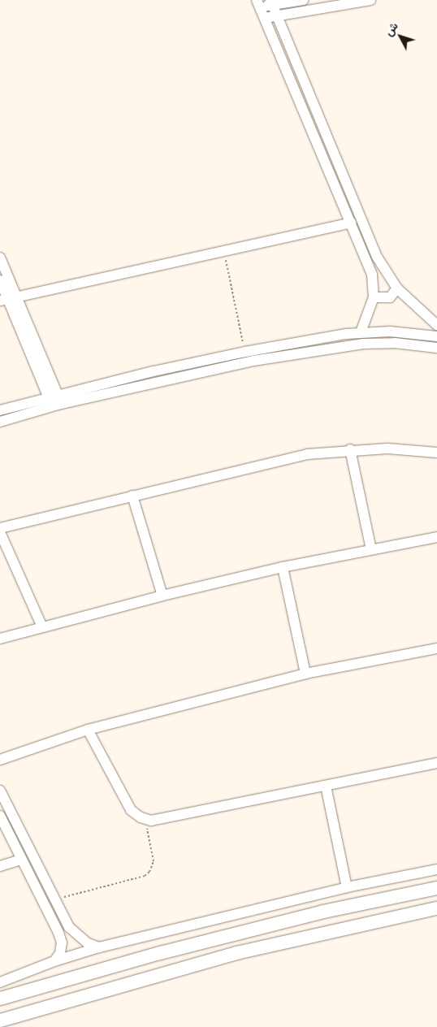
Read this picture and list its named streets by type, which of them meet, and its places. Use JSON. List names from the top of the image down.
{
  "north": "top left"
}
